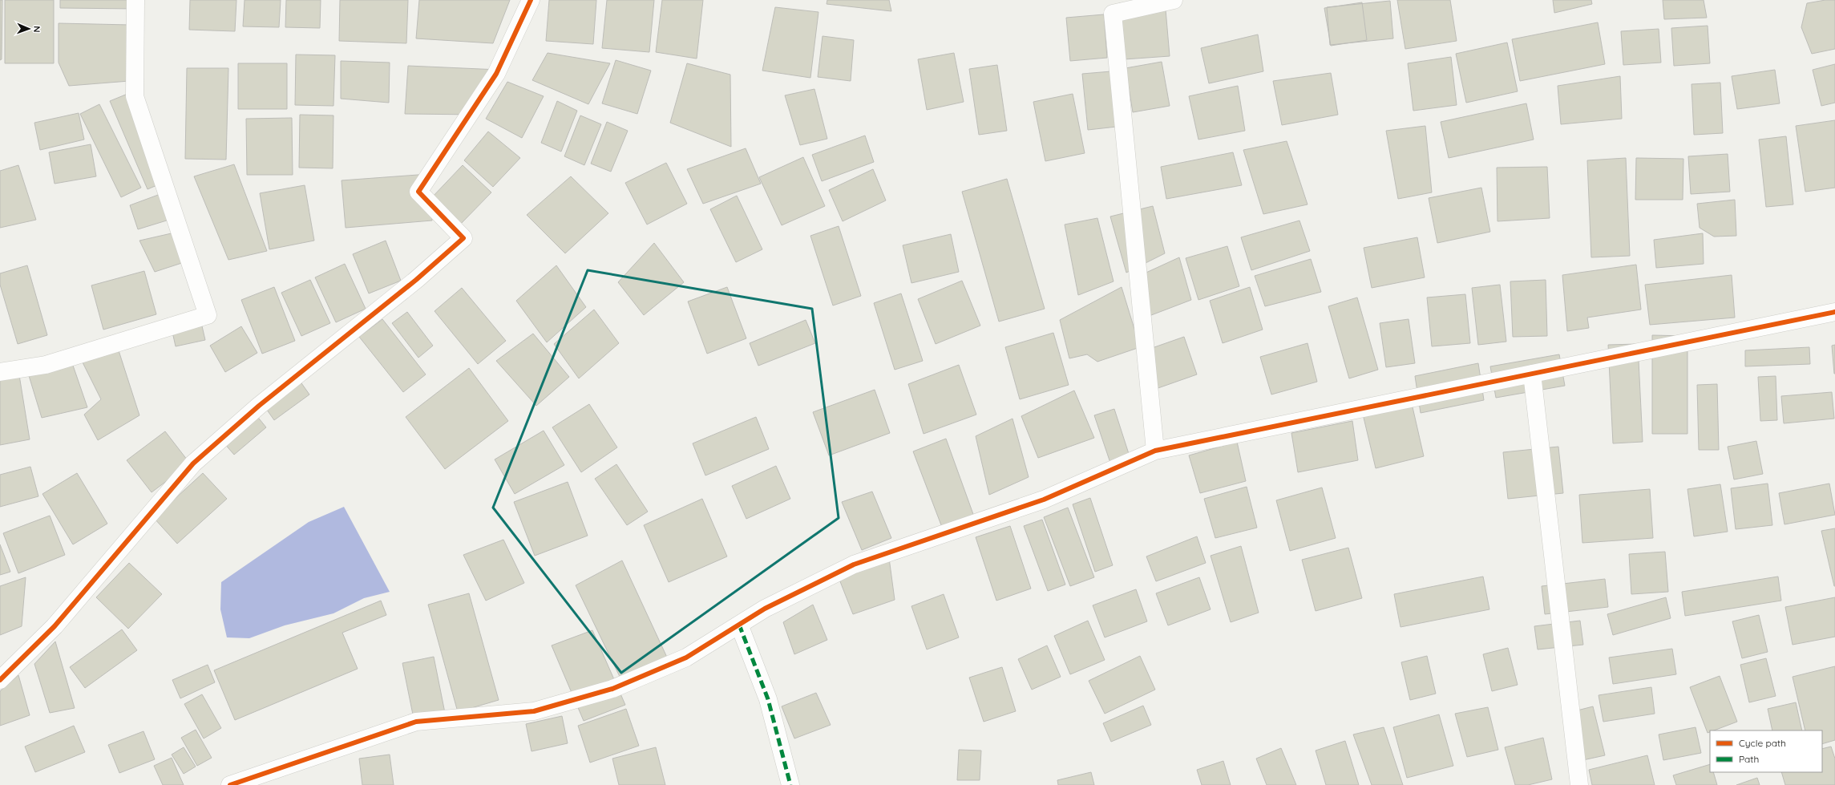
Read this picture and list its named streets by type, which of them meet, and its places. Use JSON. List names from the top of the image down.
{
  "legend": ["Cycle path", "Path"],
  "north": "right"
}
